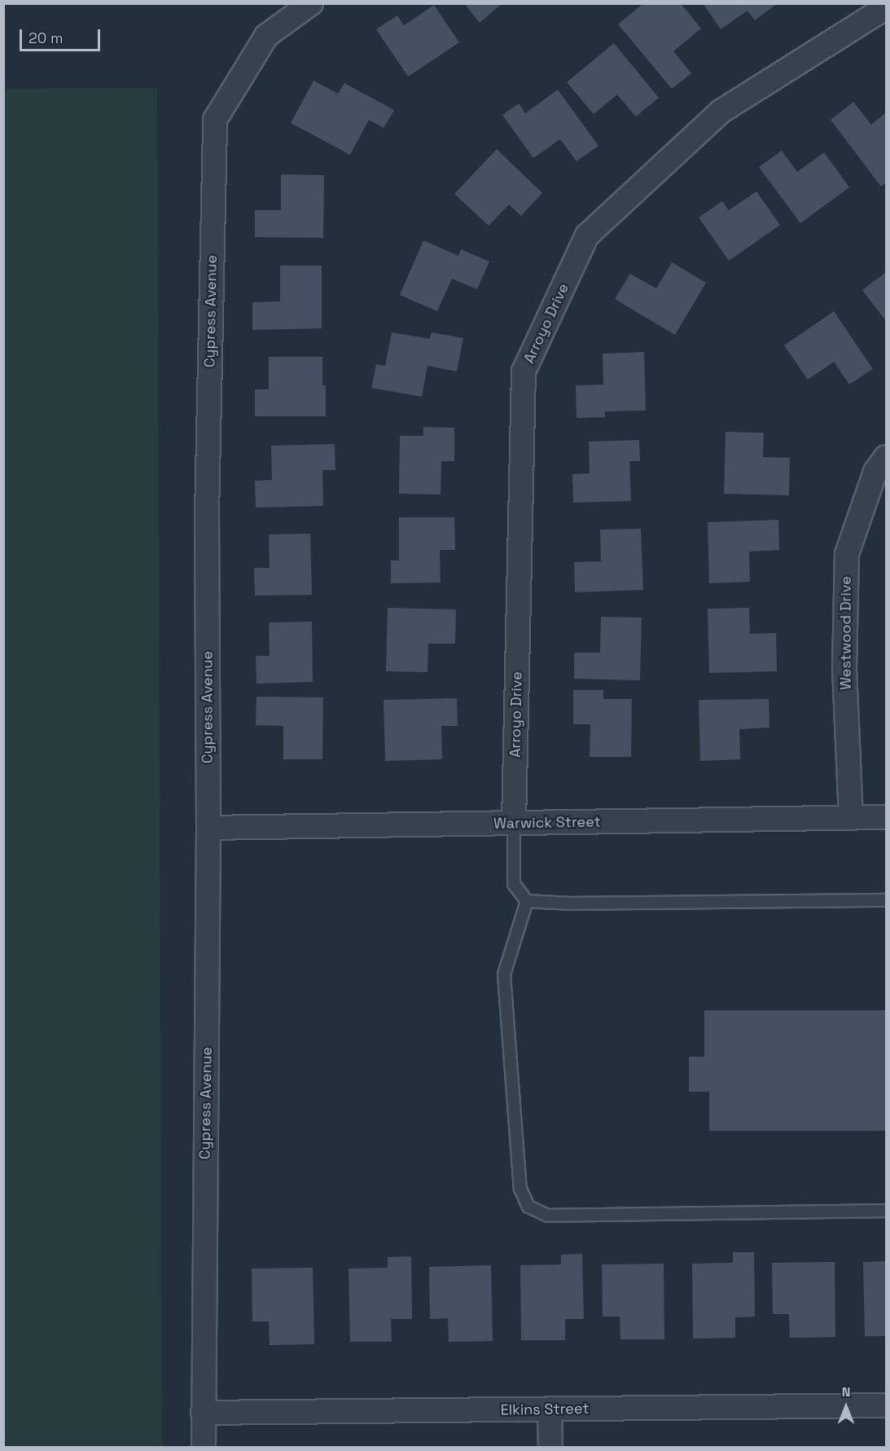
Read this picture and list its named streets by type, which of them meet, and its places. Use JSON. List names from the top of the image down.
{
  "streets": {
    "street": [
      "Cypress Avenue",
      "Arroyo Drive",
      "Westwood Drive",
      "Warwick Street",
      "Elkins Street"
    ]
  },
  "crossings": [
    ["Cypress Avenue", "Warwick Street"],
    ["Cypress Avenue", "Elkins Street"],
    ["Arroyo Drive", "Warwick Street"],
    ["Westwood Drive", "Warwick Street"]
  ],
  "scale_bar": "20 m",
  "north": "top"
}
